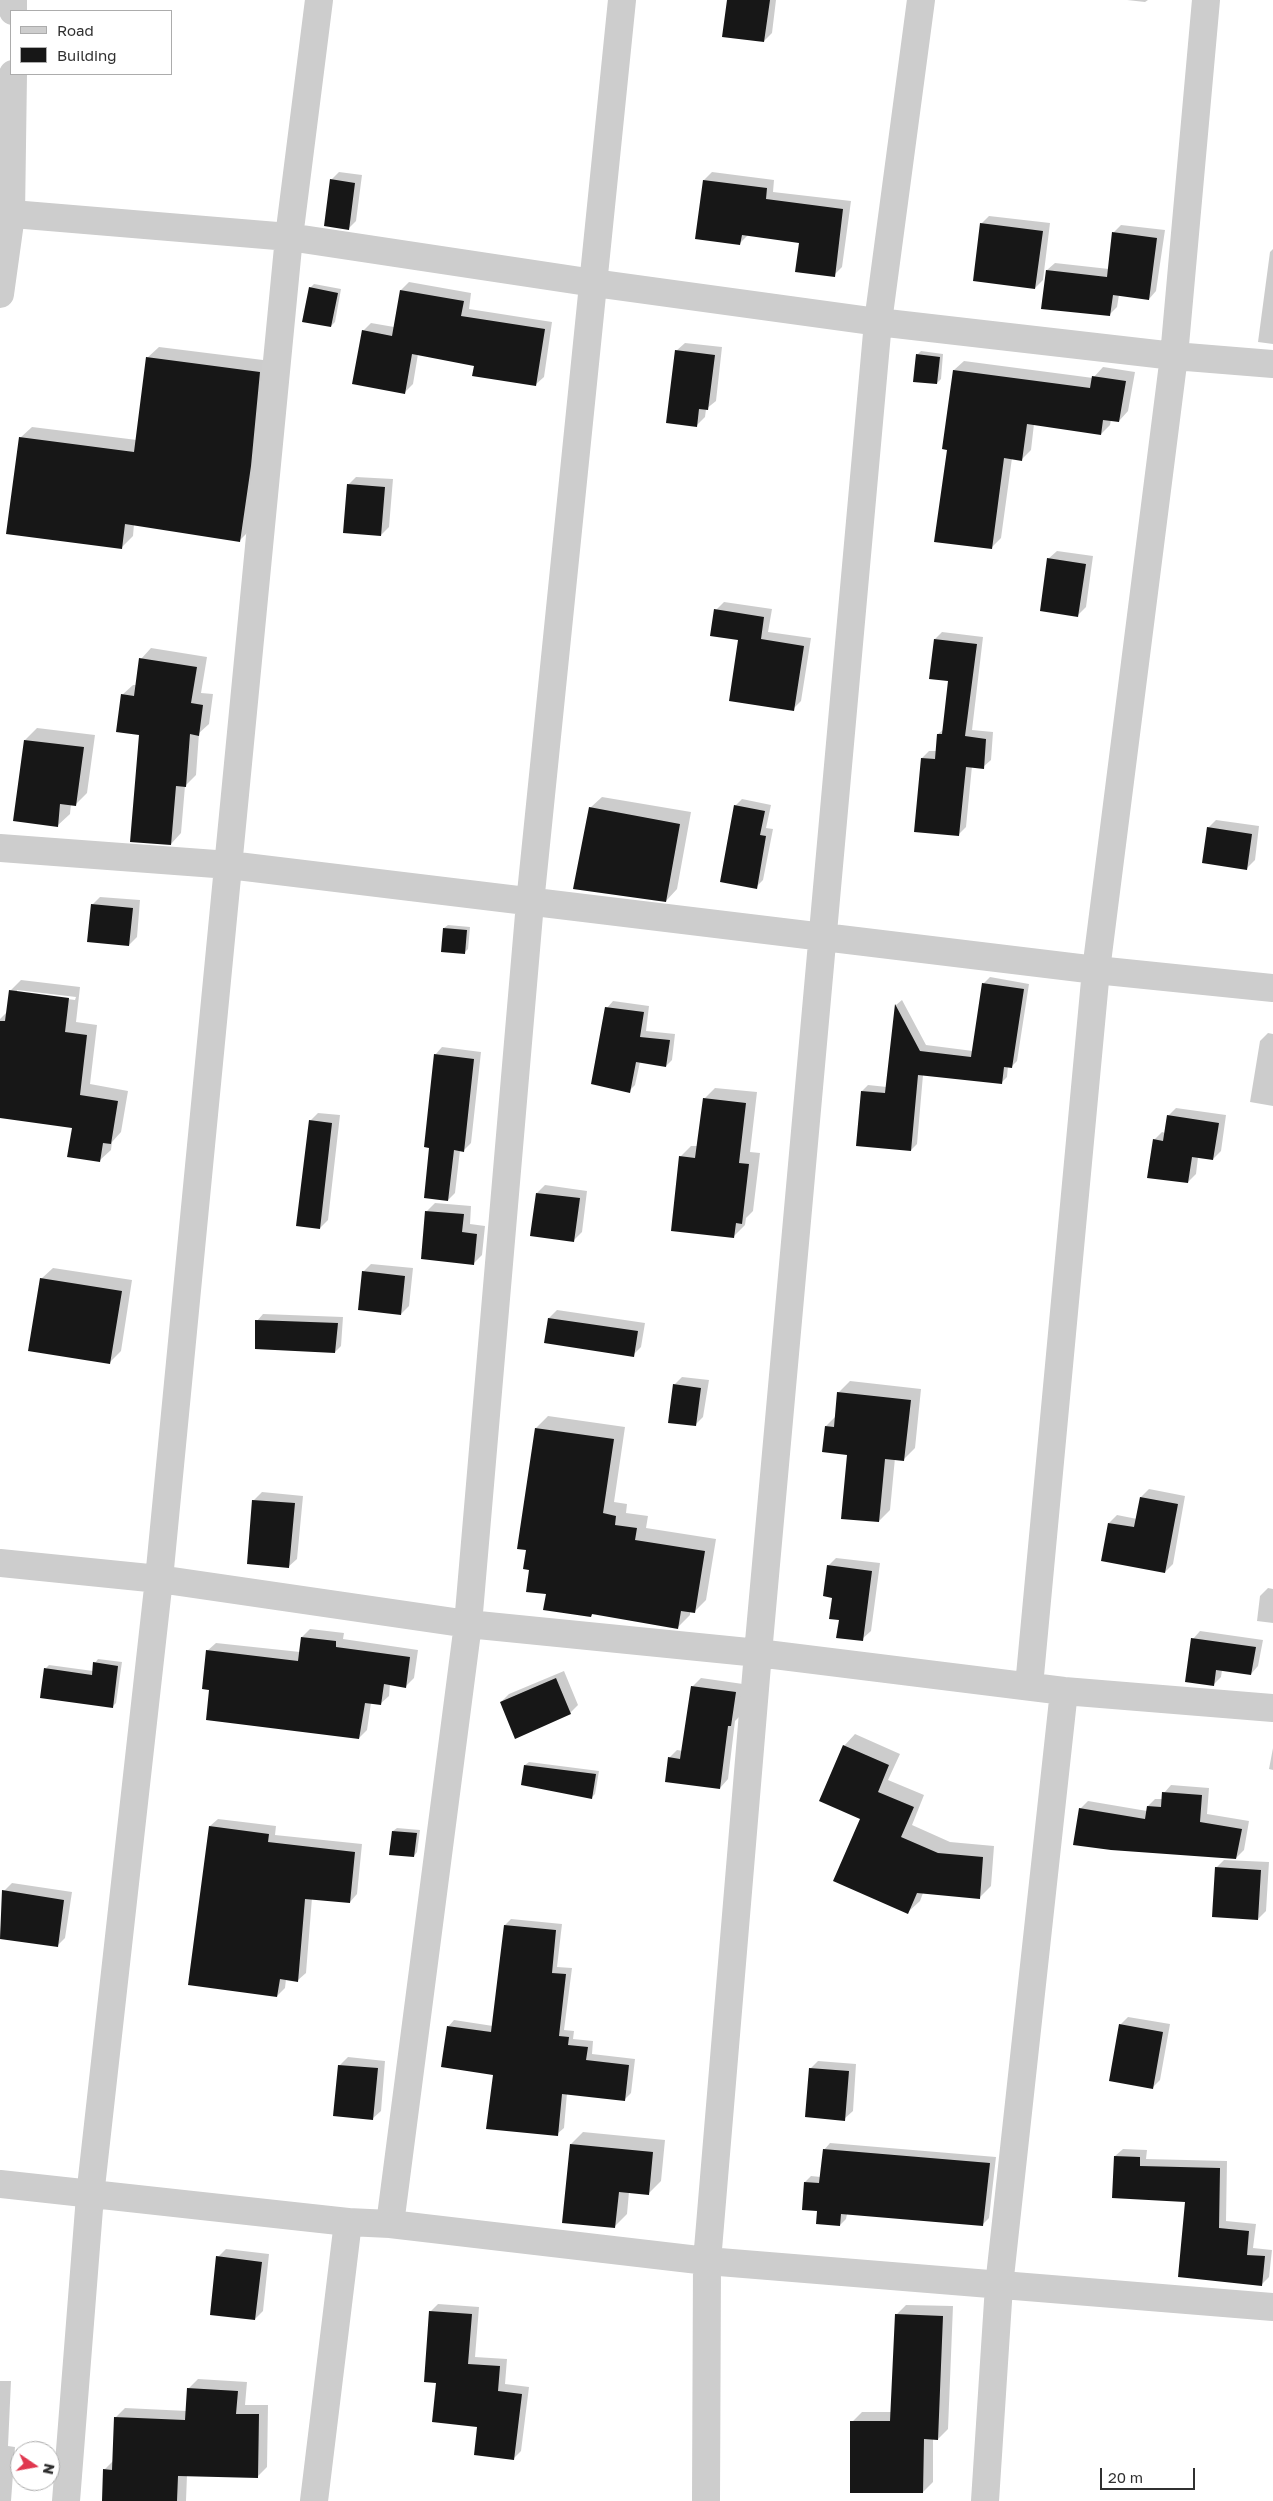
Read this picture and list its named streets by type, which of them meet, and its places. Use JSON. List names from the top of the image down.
{
  "legend": ["Road", "Building"],
  "scale_bar": "20 m",
  "north": "right"
}
